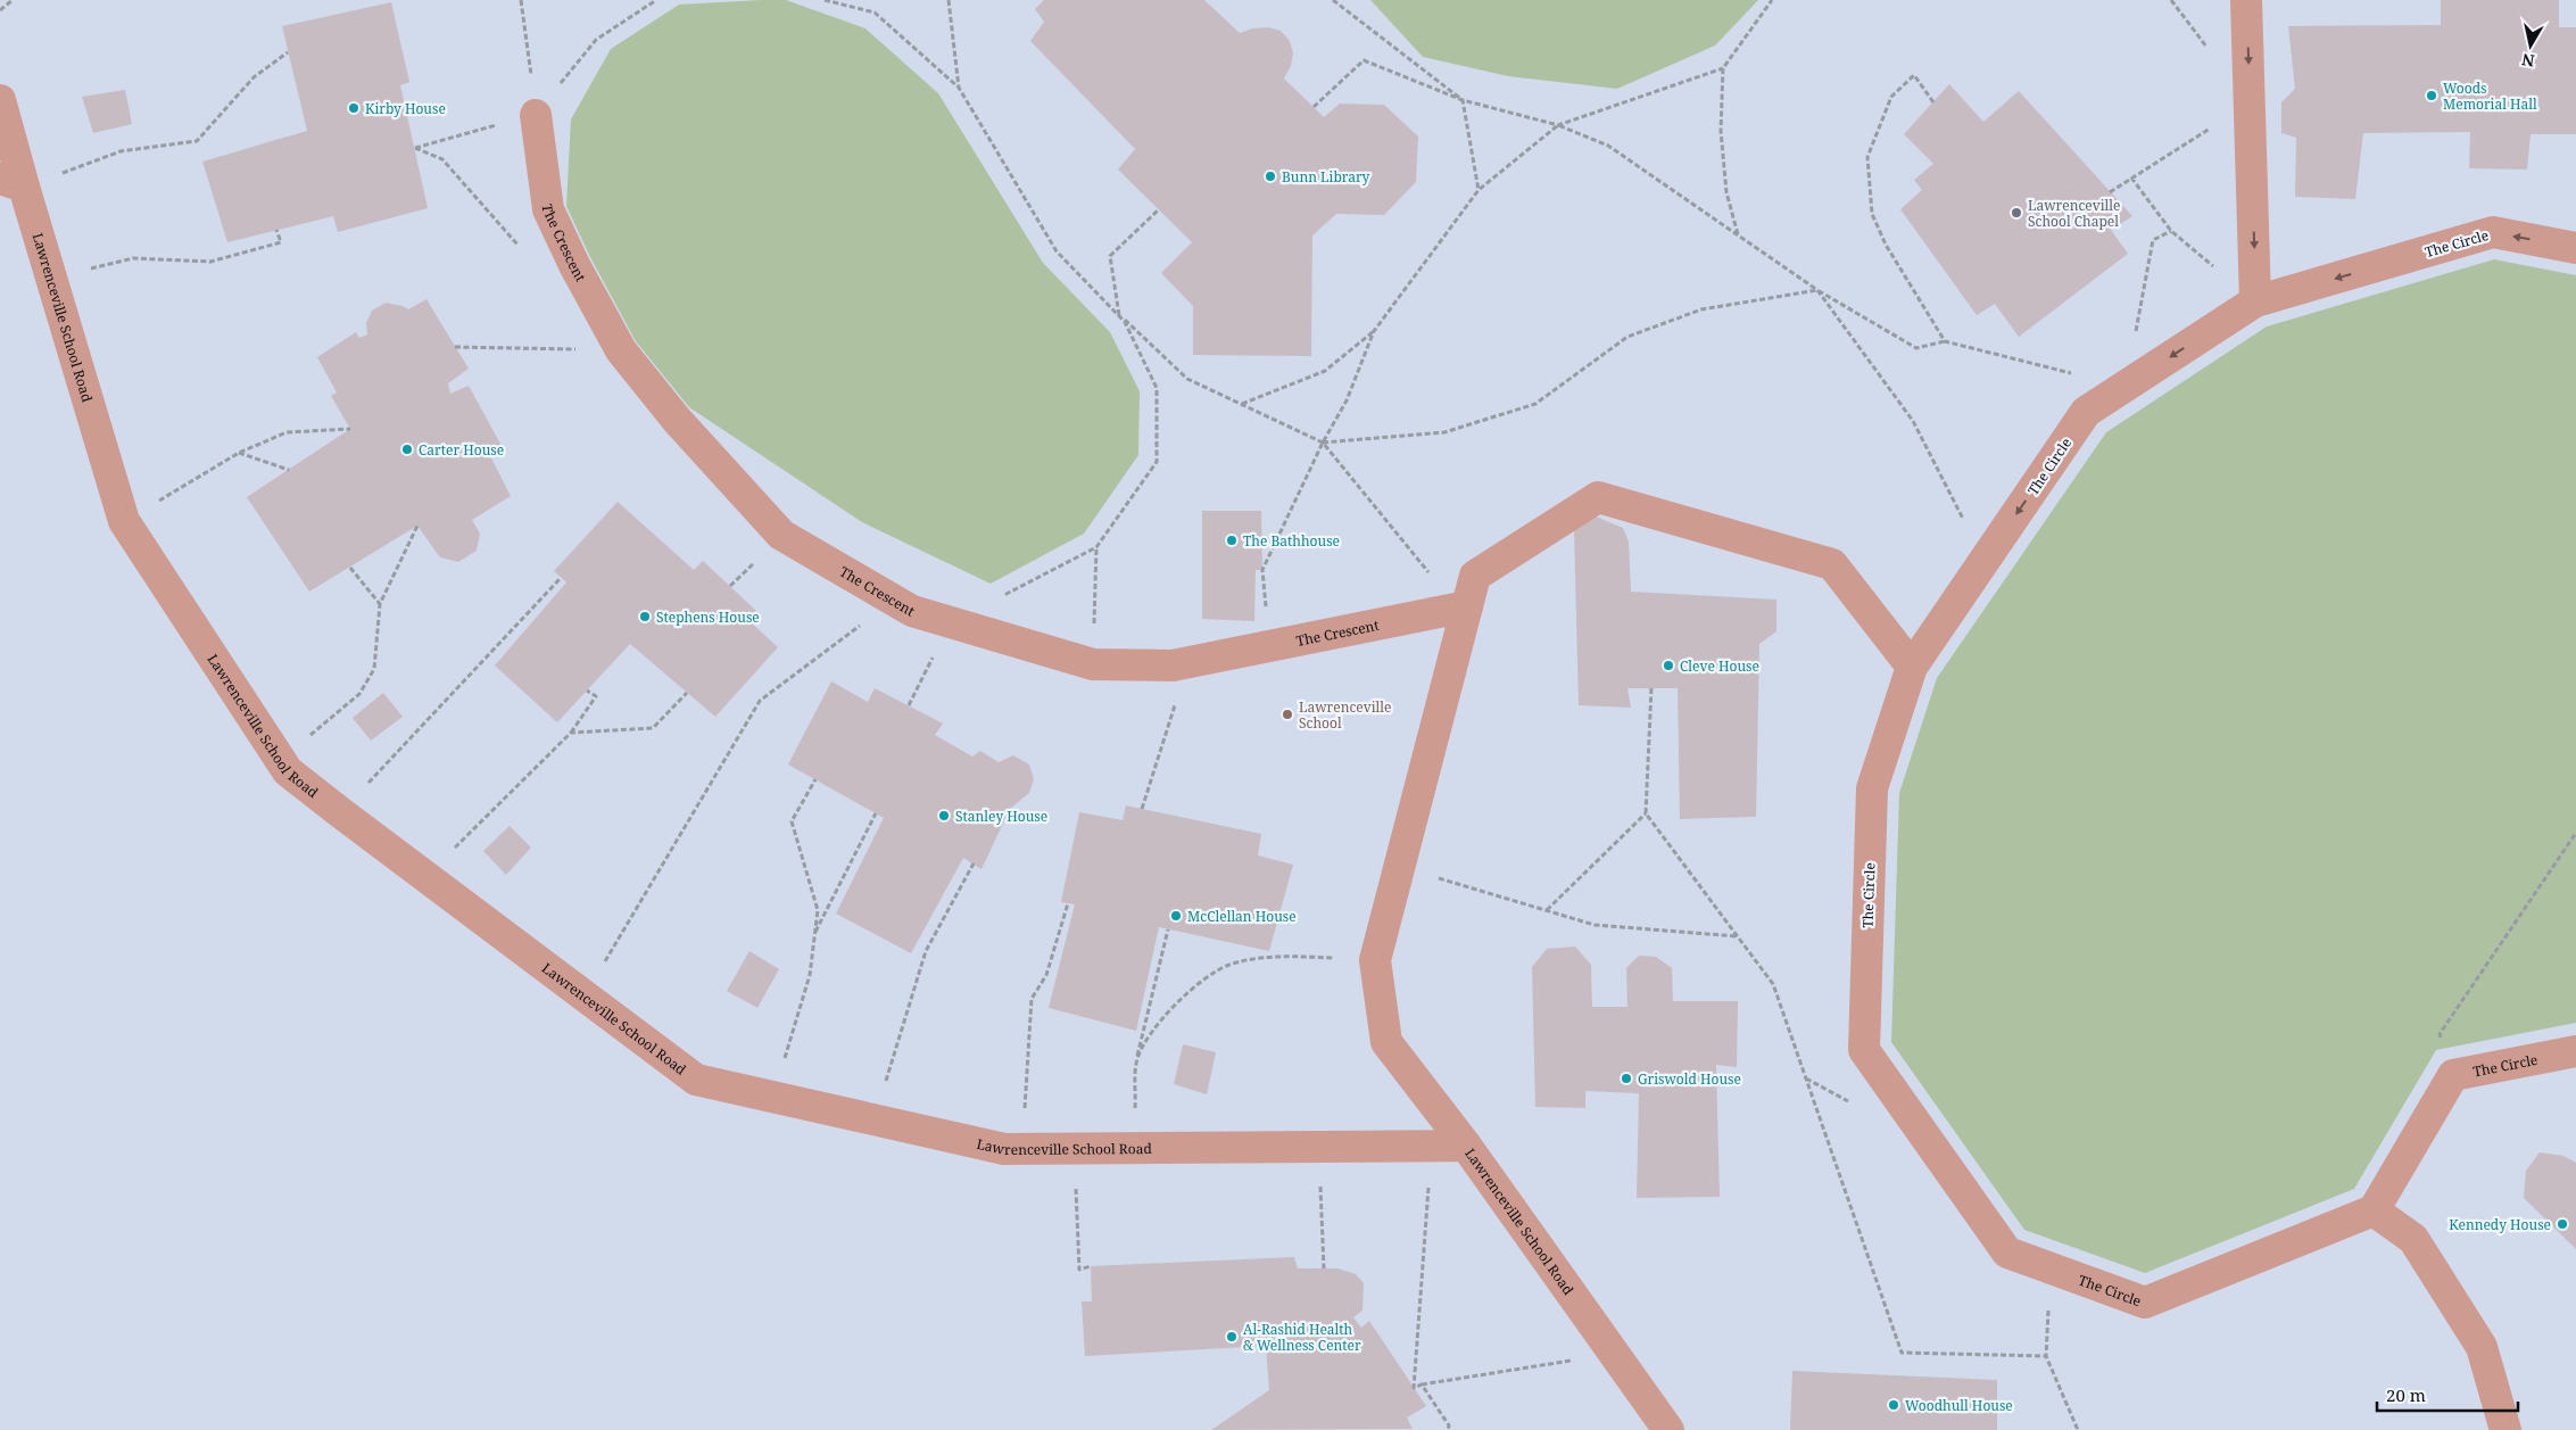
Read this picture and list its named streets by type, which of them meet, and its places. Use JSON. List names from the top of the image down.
{
  "streets": {
    "street": ["The Crescent", "The Circle", "Lawrenceville School Road"]
  },
  "places": [
    "Woods Memorial Hall",
    "Kirby House",
    "Bunn Library",
    "Lawrenceville School Chapel",
    "Carter House",
    "The Bathhouse",
    "Stephens House",
    "Cleve House",
    "Lawrenceville School",
    "Stanley House",
    "McClellan House",
    "Griswold House",
    "Kennedy House",
    "Al-Rashid Health & Wellness Center",
    "Woodhull House"
  ],
  "scale_bar": "20 m",
  "north": "bottom"
}
